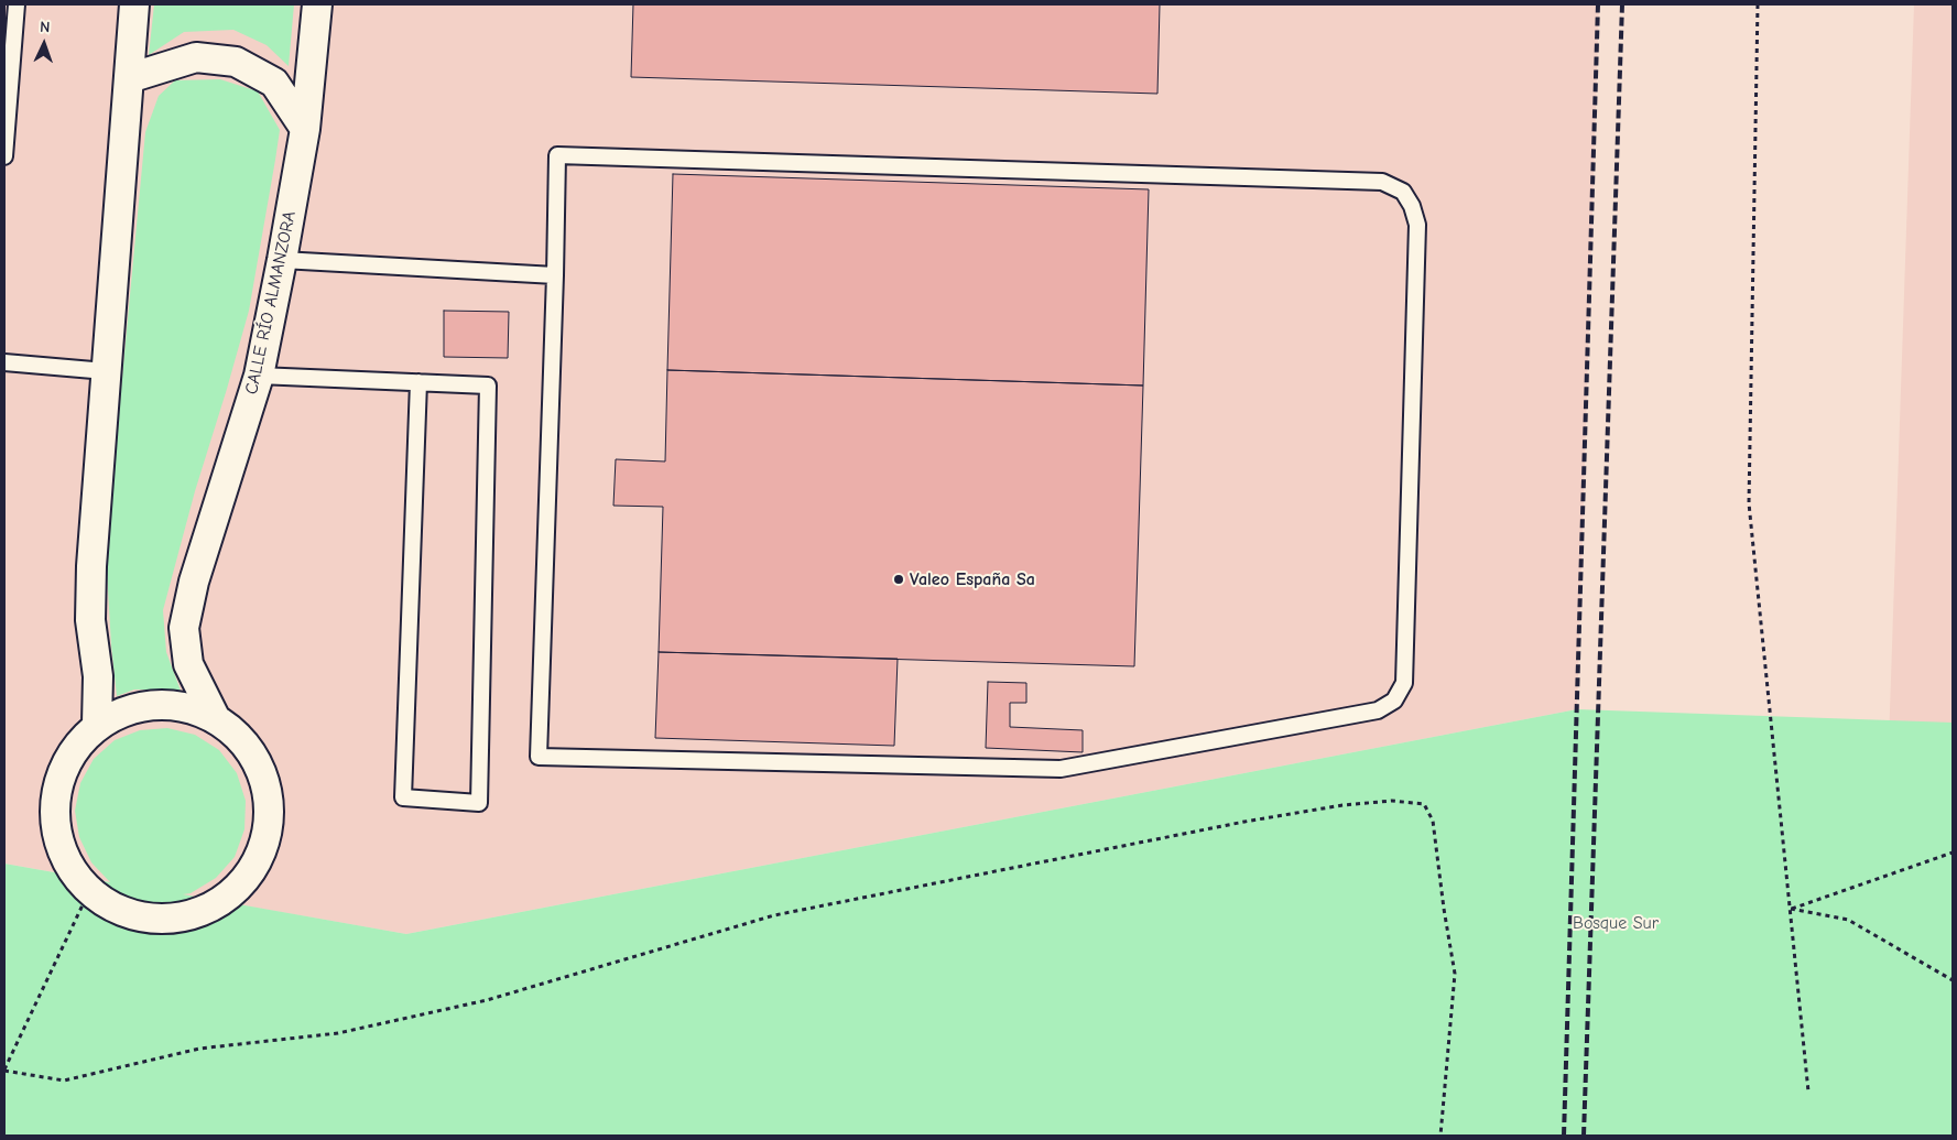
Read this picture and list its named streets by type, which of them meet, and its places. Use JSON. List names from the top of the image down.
{
  "streets": {
    "street": ["CALLE RÍO ALMANZORA"]
  },
  "parks": ["Bosque Sur"],
  "places": ["Valeo España Sa"],
  "north": "top"
}
